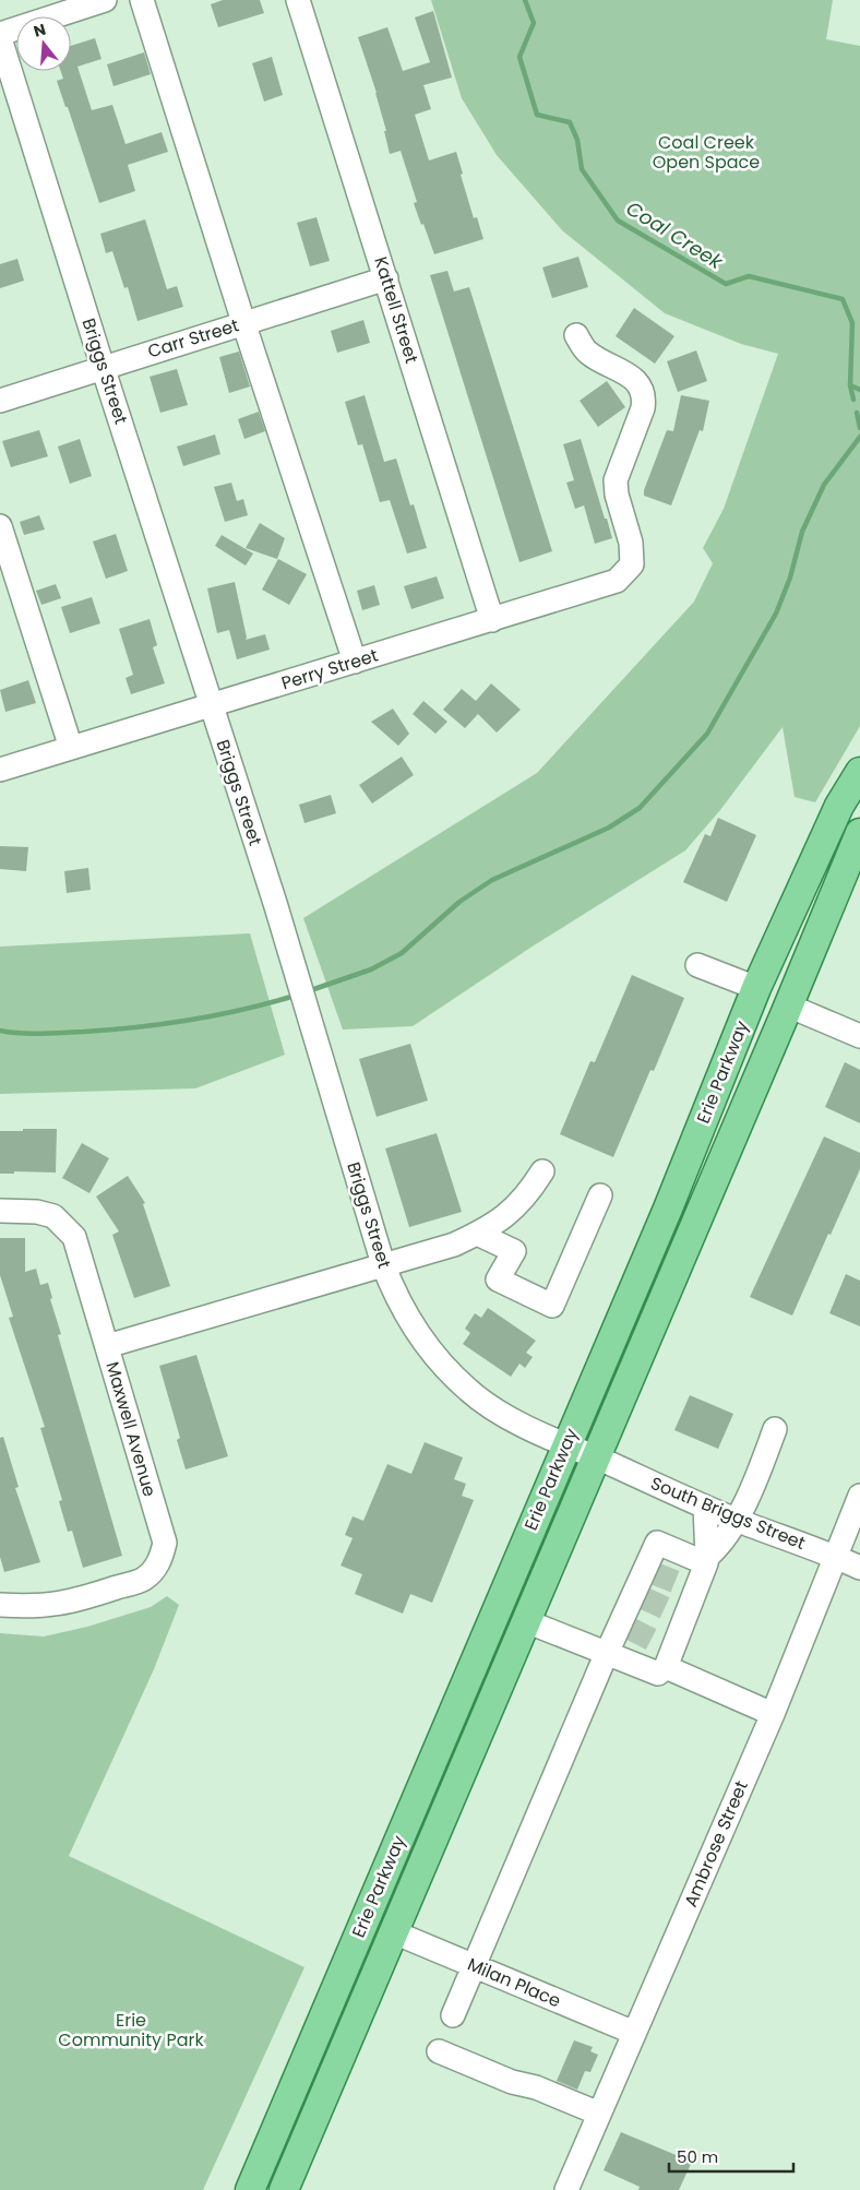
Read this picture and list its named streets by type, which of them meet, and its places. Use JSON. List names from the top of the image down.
{
  "streets": {
    "main road": ["Erie Parkway"],
    "street": [
      "Kattell Street",
      "Carr Street",
      "Briggs Street",
      "Perry Street",
      "Maxwell Avenue",
      "South Briggs Street",
      "Ambrose Street",
      "Milan Place"
    ]
  },
  "crossings": [
    ["Kattell Street", "Carr Street"],
    ["Kattell Street", "Perry Street"],
    ["Carr Street", "Briggs Street"],
    ["Briggs Street", "Perry Street"],
    ["Briggs Street", "Erie Parkway"],
    ["Briggs Street", "Maxwell Avenue"],
    ["Briggs Street", "South Briggs Street"],
    ["Erie Parkway", "South Briggs Street"],
    ["Erie Parkway", "Milan Place"],
    ["South Briggs Street", "Ambrose Street"],
    ["Ambrose Street", "Milan Place"]
  ],
  "water": ["Coal Creek"],
  "parks": ["Coal Creek Open Space", "Erie Community Park"],
  "scale_bar": "50 m",
  "north": "top"
}
